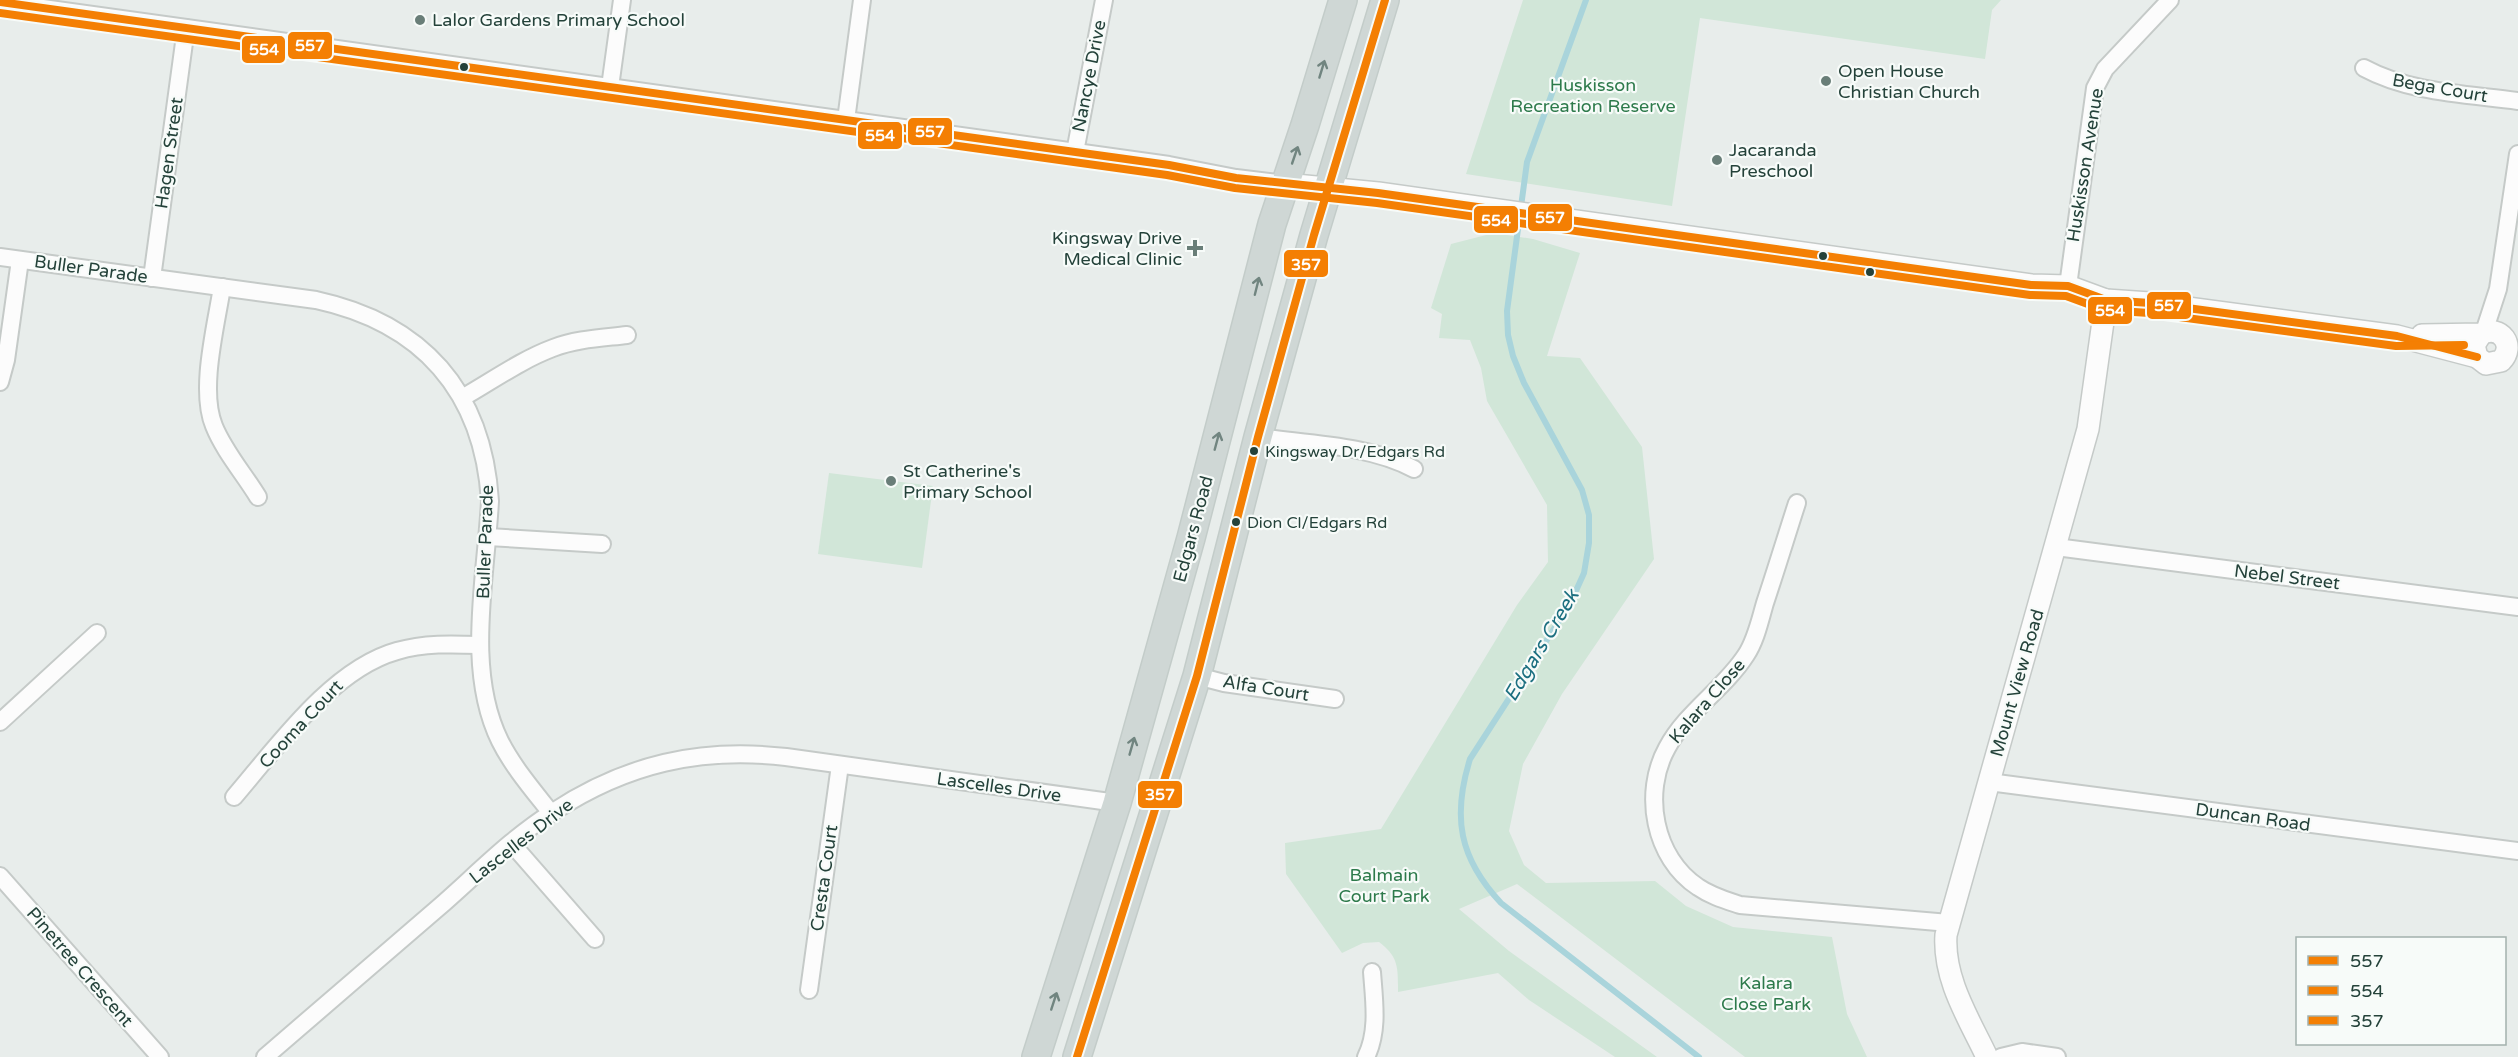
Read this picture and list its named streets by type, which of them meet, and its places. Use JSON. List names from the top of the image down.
{
  "streets": {
    "main road": ["Edgars Road"],
    "street": [
      "Nancye Drive",
      "Bega Court",
      "Hagen Street",
      "Huskisson Avenue",
      "Buller Parade",
      "Nebel Street",
      "Mount View Road",
      "Alfa Court",
      "Kalara Close",
      "Cooma Court",
      "Lascelles Drive",
      "Duncan Road",
      "Cresta Court",
      "Pinetree Crescent"
    ]
  },
  "crossings": [
    ["Hagen Street", "Buller Parade"],
    ["Buller Parade", "Cooma Court"],
    ["Buller Parade", "Lascelles Drive"],
    ["Edgars Road", "Lascelles Drive"],
    ["Nebel Street", "Mount View Road"],
    ["Mount View Road", "Kalara Close"],
    ["Mount View Road", "Duncan Road"],
    ["Lascelles Drive", "Cresta Court"]
  ],
  "water": ["Edgars Creek"],
  "parks": ["Huskisson Recreation Reserve", "Balmain Court Park", "Kalara Close Park"],
  "places": {
    "other": [
      "Lalor Gardens Primary School",
      "Open House Christian Church",
      "Jacaranda Preschool",
      "Kingsway Dr/Edgars Rd",
      "St Catherine's Primary School",
      "Dion Cl/Edgars Rd"
    ],
    "health": ["Kingsway Drive Medical Clinic"]
  },
  "lines": ["transit line 357", "transit line 557", "transit line 554"],
  "legend": ["557", "554", "357"]
}
